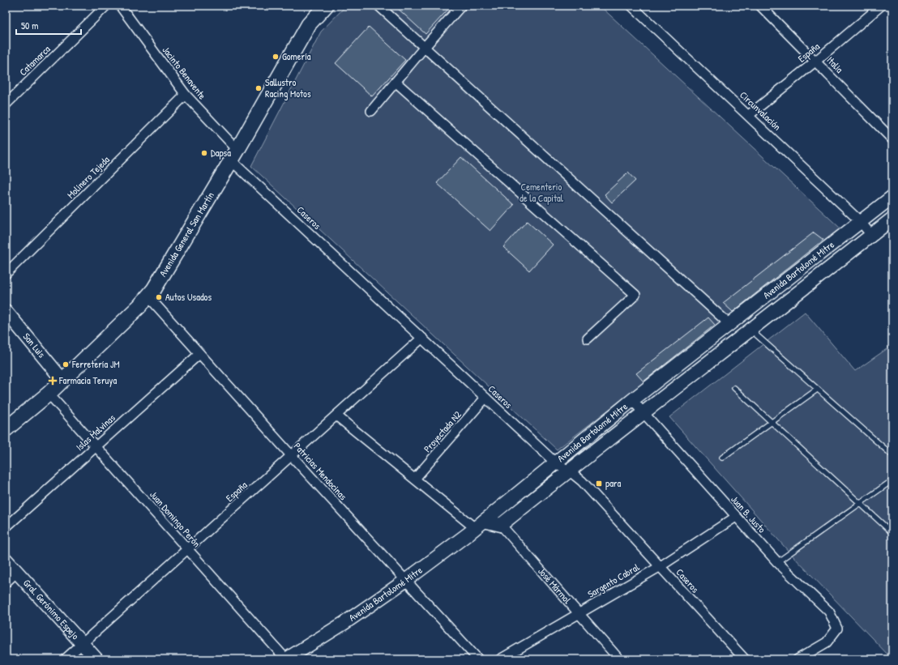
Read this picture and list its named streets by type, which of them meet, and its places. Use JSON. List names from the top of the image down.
{
  "streets": {
    "main road": ["Avenida General San Martín"],
    "street": [
      "España",
      "Catamarca",
      "Italia",
      "Jacinto Benavente",
      "Circunvalación",
      "Molinero Tejeda",
      "Caseros",
      "Avenida Bartolomé Mitre",
      "San Luis",
      "Proyectada N2",
      "Islas Malvinas",
      "Patricias Mendocinas",
      "Juan B. Justo",
      "Juan Domingo Perón",
      "Sargento Cabral",
      "José Mármol",
      "Gral. Gerónimo Espejo"
    ]
  },
  "crossings": [
    ["España", "Italia"],
    ["España", "Circunvalación"],
    ["España", "Caseros"],
    ["España", "Patricias Mendocinas"],
    ["España", "Juan Domingo Perón"],
    ["España", "Gral. Gerónimo Espejo"],
    ["Jacinto Benavente", "Molinero Tejeda"],
    ["Jacinto Benavente", "Caseros"],
    ["Jacinto Benavente", "Avenida General San Martín"],
    ["Circunvalación", "Avenida Bartolomé Mitre"],
    ["Caseros", "Avenida General San Martín"],
    ["Caseros", "Avenida Bartolomé Mitre"],
    ["Caseros", "Proyectada N2"],
    ["Caseros", "Sargento Cabral"],
    ["Avenida General San Martín", "San Luis"],
    ["Avenida General San Martín", "Patricias Mendocinas"],
    ["Avenida General San Martín", "Juan Domingo Perón"],
    ["Avenida Bartolomé Mitre", "Patricias Mendocinas"],
    ["Avenida Bartolomé Mitre", "Juan B. Justo"],
    ["Avenida Bartolomé Mitre", "Juan Domingo Perón"],
    ["Avenida Bartolomé Mitre", "José Mármol"],
    ["Islas Malvinas", "Patricias Mendocinas"],
    ["Islas Malvinas", "Juan Domingo Perón"],
    ["Juan B. Justo", "Sargento Cabral"],
    ["Sargento Cabral", "José Mármol"]
  ],
  "parks": ["Cementerio de la Capital"],
  "places": {
    "other": [
      "Gomería",
      "Sallustro Racing Motos",
      "Dapsa",
      "Autos Usados",
      "Ferretería JM"
    ],
    "health": ["Farmacia Teruya"],
    "transit": ["para"]
  },
  "scale_bar": "50 m"
}
